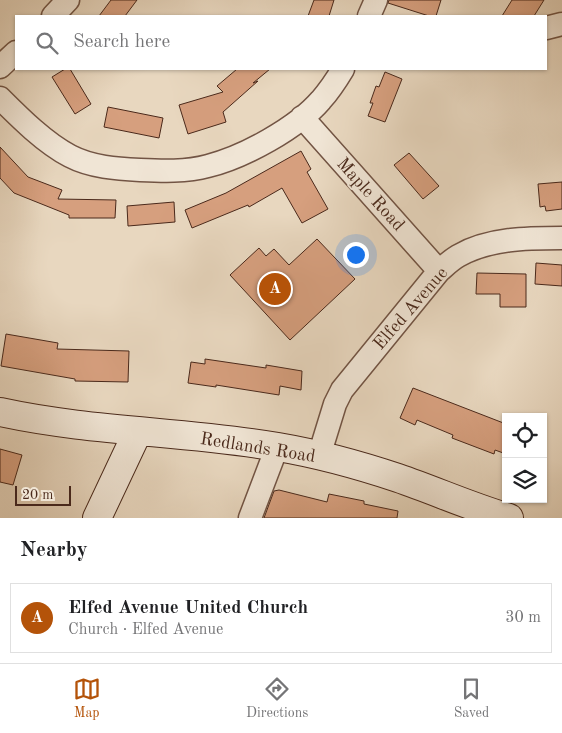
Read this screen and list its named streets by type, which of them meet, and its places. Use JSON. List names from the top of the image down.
{
  "streets": {
    "main road": ["Redlands Road"],
    "street": ["Maple Road", "Elfed Avenue"]
  },
  "crossings": [
    ["Maple Road", "Elfed Avenue"],
    ["Elfed Avenue", "Redlands Road"]
  ],
  "scale_bar": "20 m",
  "page": {
    "search": "Search here",
    "pins": "A",
    "scale": "20 m",
    "heading": "Nearby",
    "list": [
      {
        "mark": "A",
        "name": "Elfed Avenue United Church",
        "note": "Church · Elfed Avenue",
        "value": "30 m"
      }
    ],
    "nav": ["Map", "Directions", "Saved"]
  }
}
